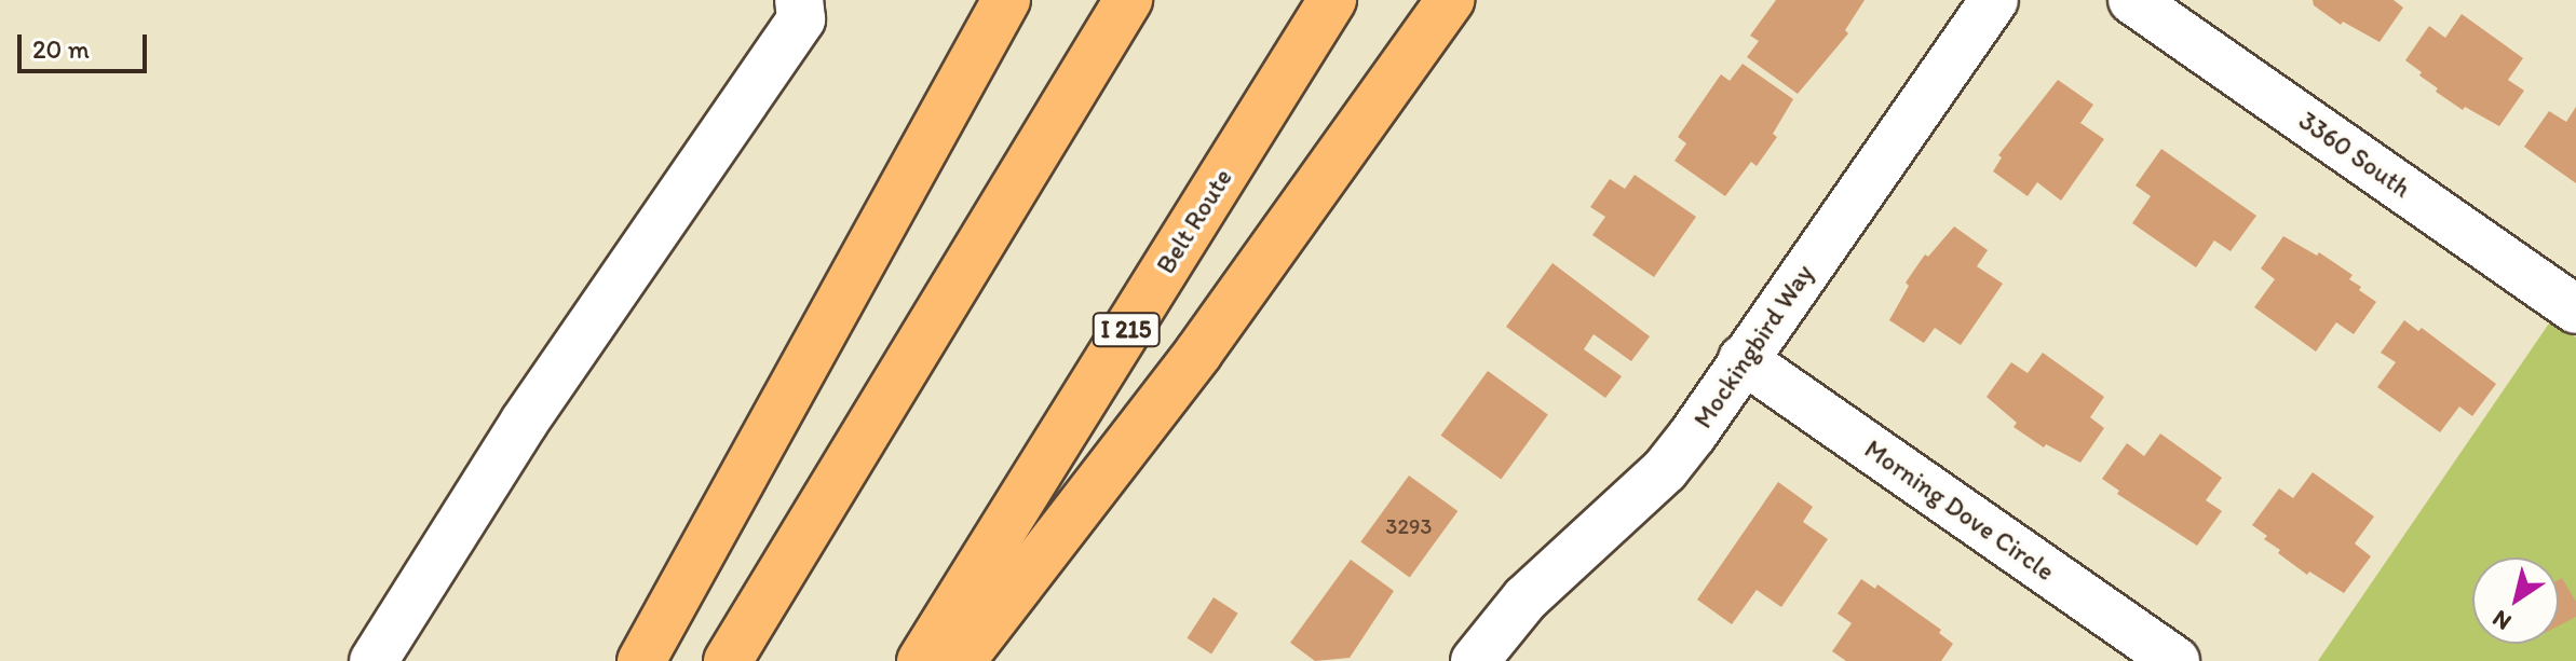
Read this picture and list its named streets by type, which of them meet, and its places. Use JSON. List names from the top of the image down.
{
  "streets": {
    "highway": ["Belt Route", "I 215"],
    "street": ["3360 South", "Mockingbird Way", "Morning Dove Circle"]
  },
  "crossings": [
    ["Mockingbird Way", "Morning Dove Circle"]
  ],
  "house_numbers": ["3293"],
  "scale_bar": "20 m",
  "north": "bottom left"
}
